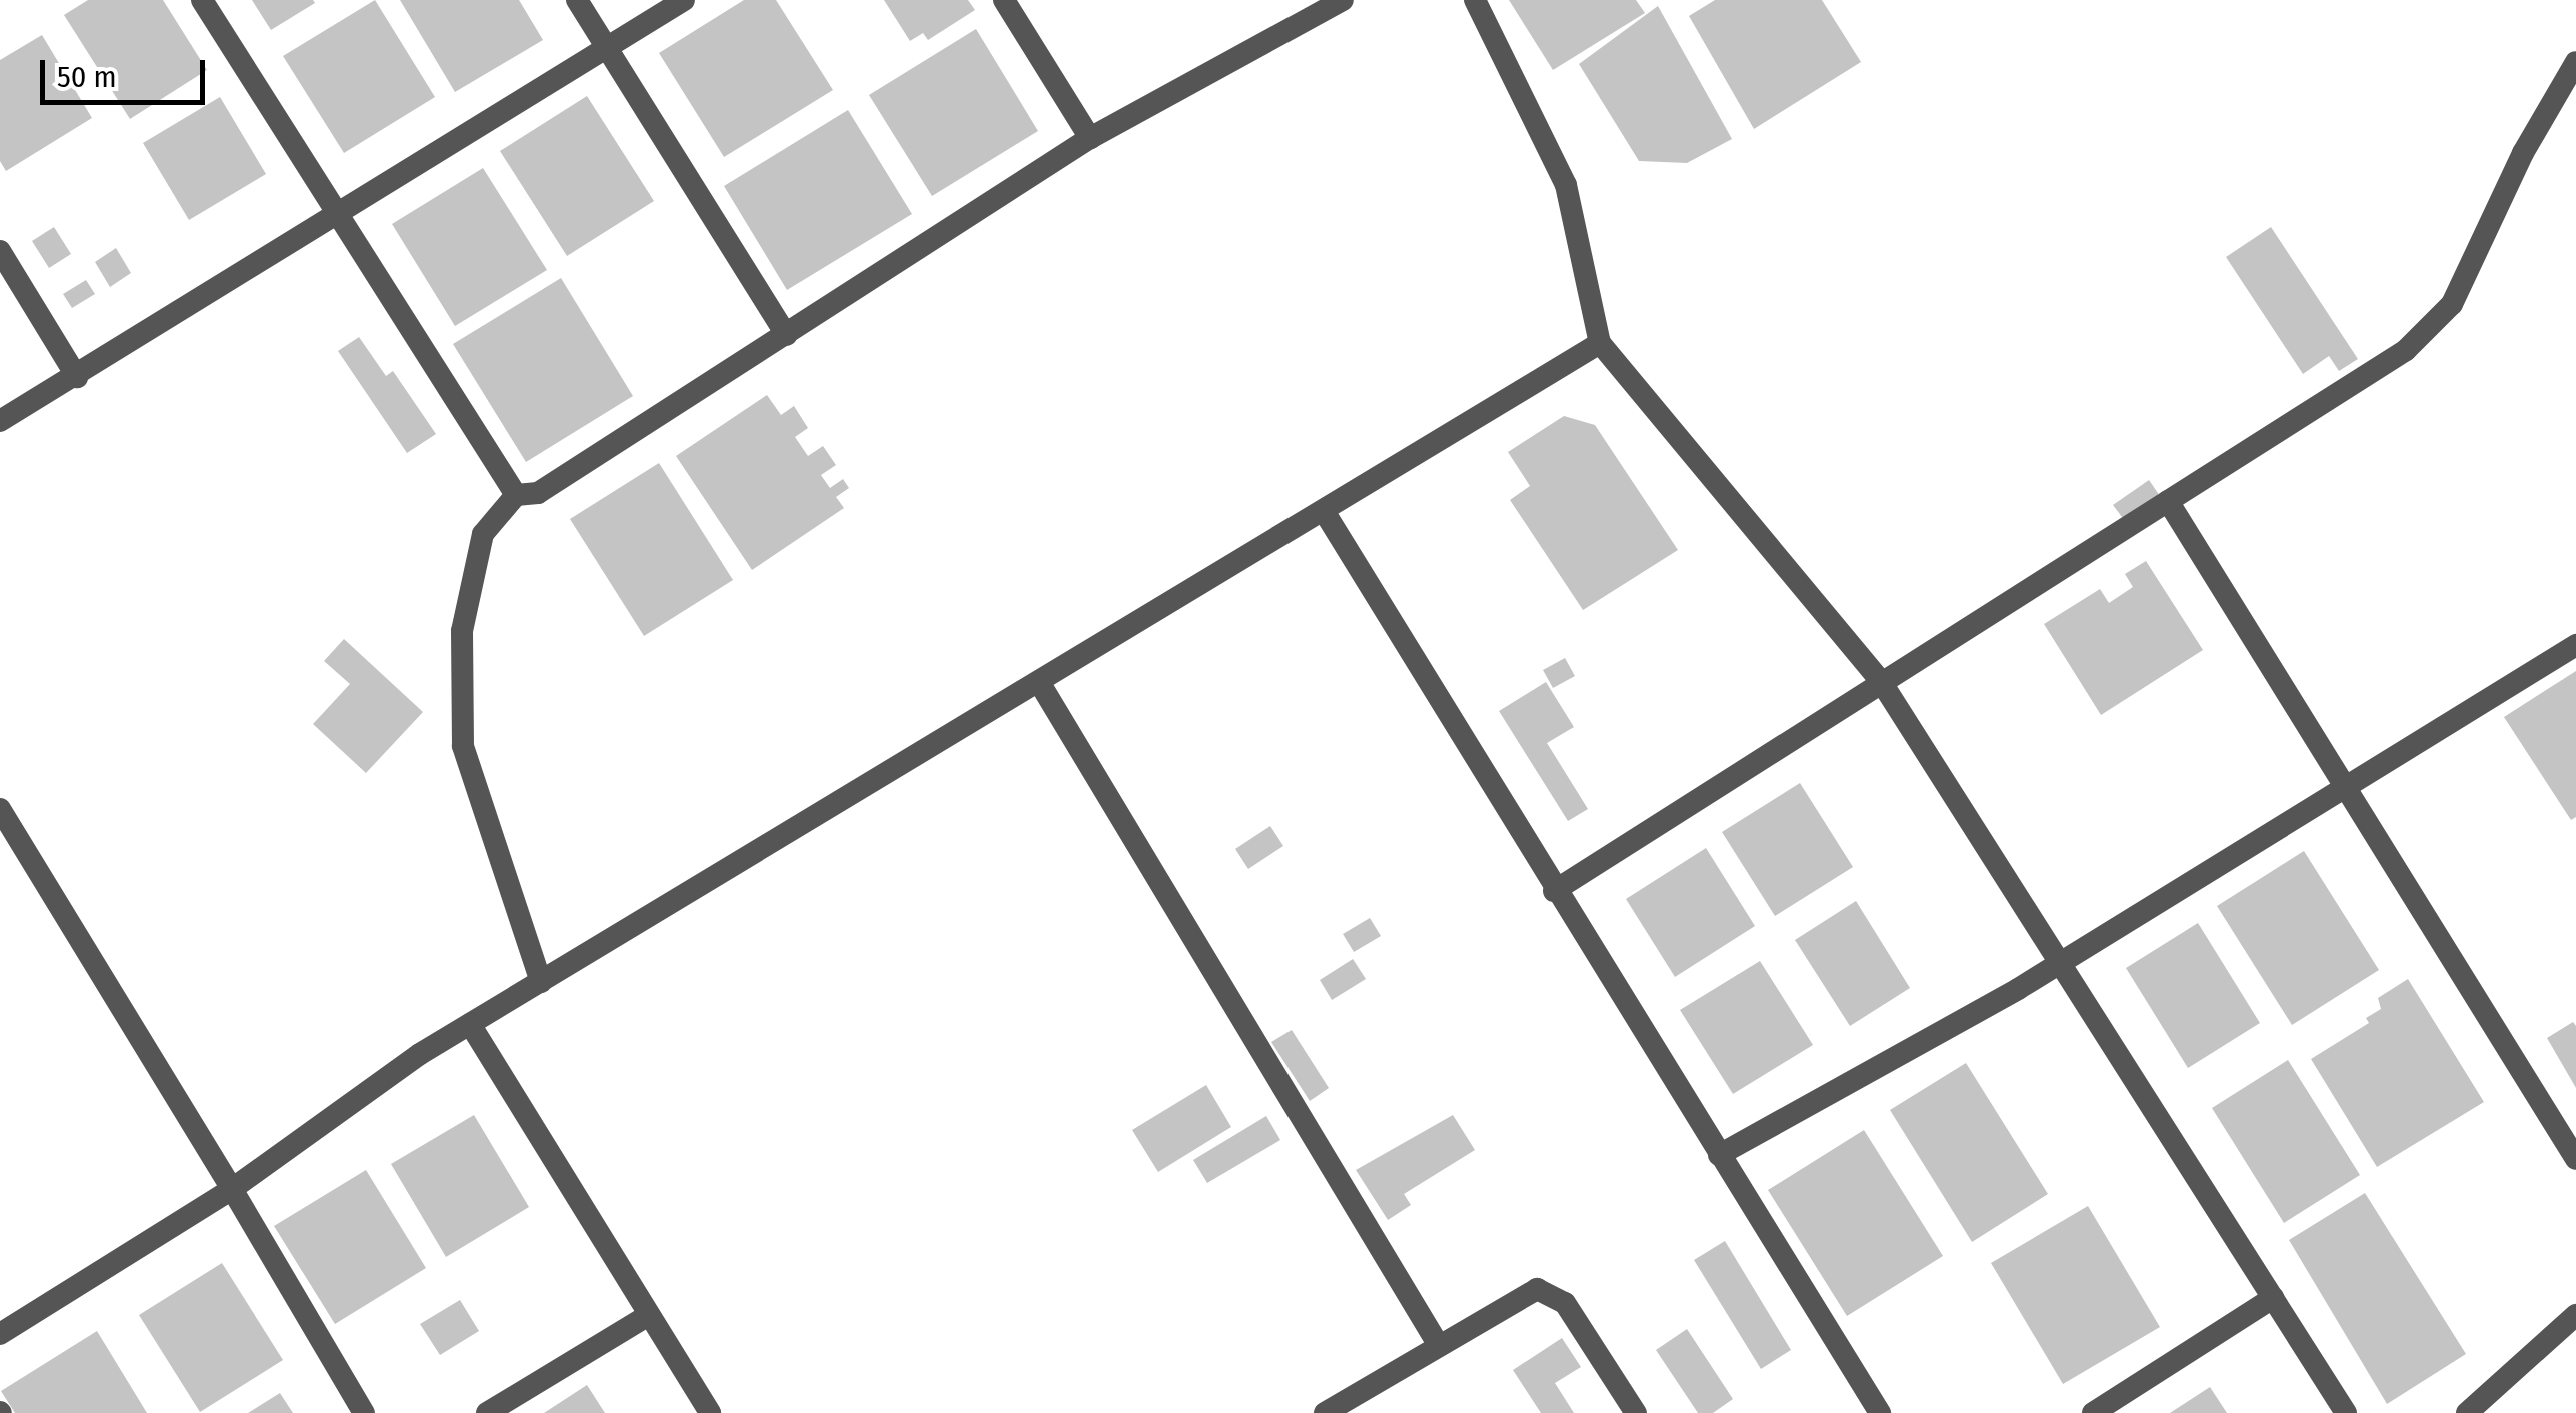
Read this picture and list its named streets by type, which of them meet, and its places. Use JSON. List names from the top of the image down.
{
  "scale_bar": "50 m"
}
